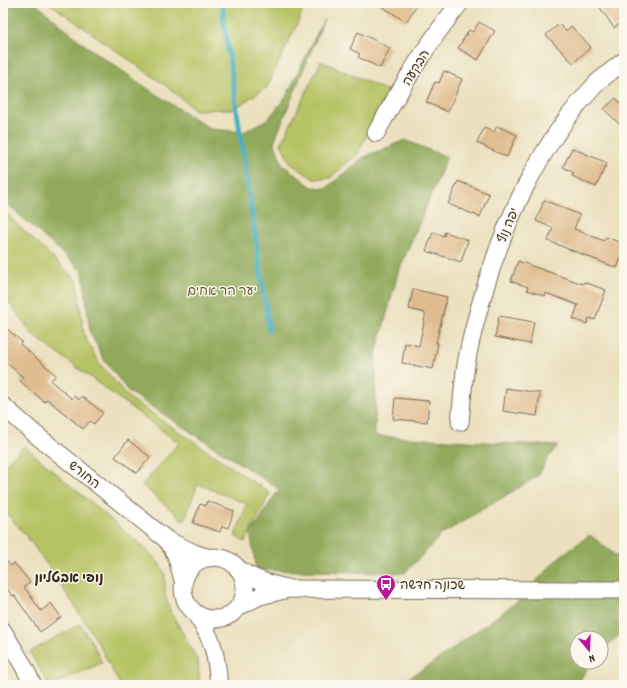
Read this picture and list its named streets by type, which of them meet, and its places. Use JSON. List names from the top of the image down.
{
  "streets": {
    "street": ["הבקעה", "יפה נוף", "החורש"]
  },
  "districts": ["נופי אבטליון"],
  "parks": ["יער הר אחים"],
  "places": {
    "bus stop": ["שכונה חדשה"]
  },
  "north": "bottom"
}
